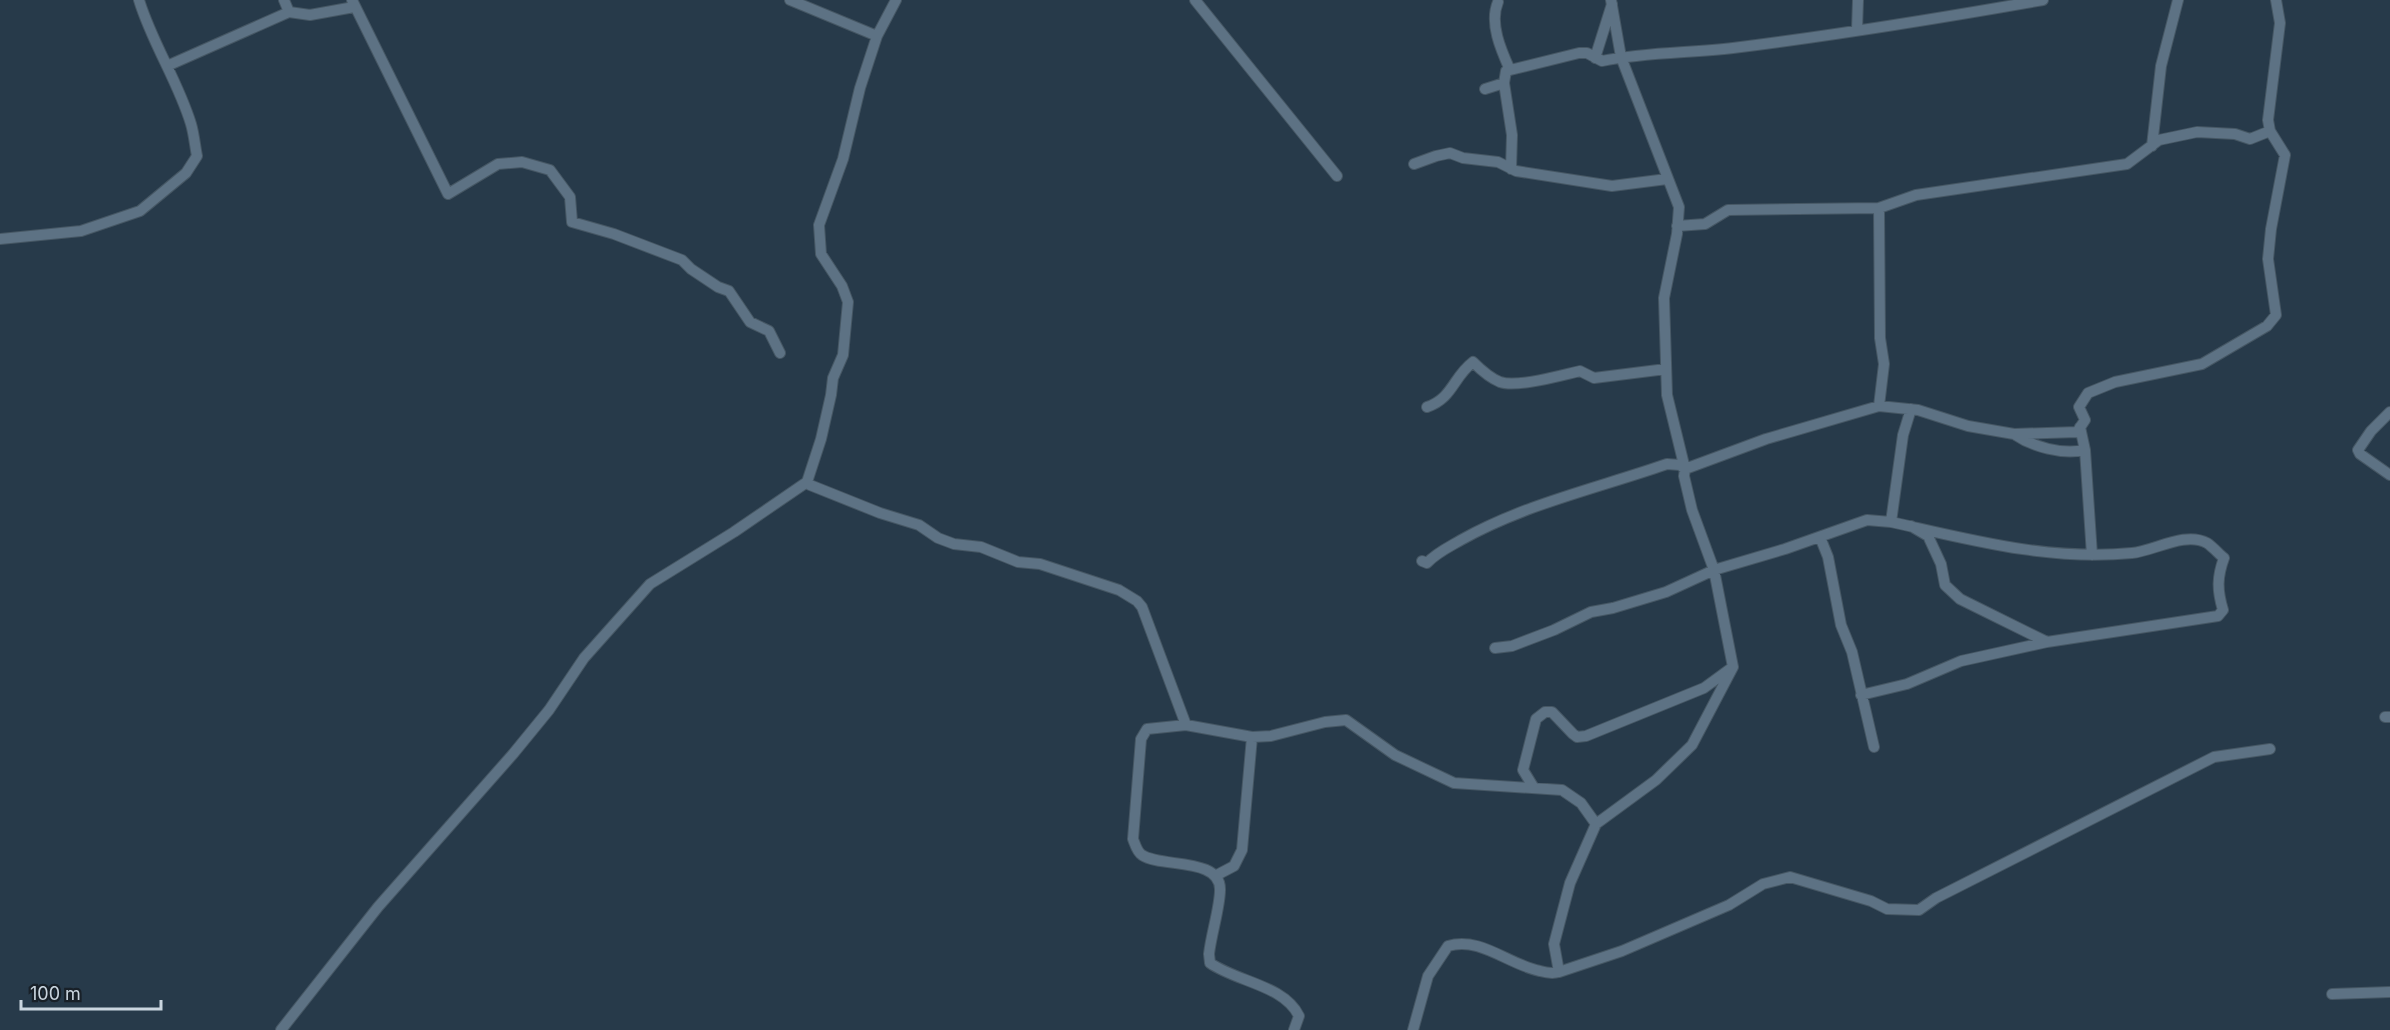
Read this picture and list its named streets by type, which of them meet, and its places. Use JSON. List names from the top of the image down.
{
  "scale_bar": "100 m"
}
